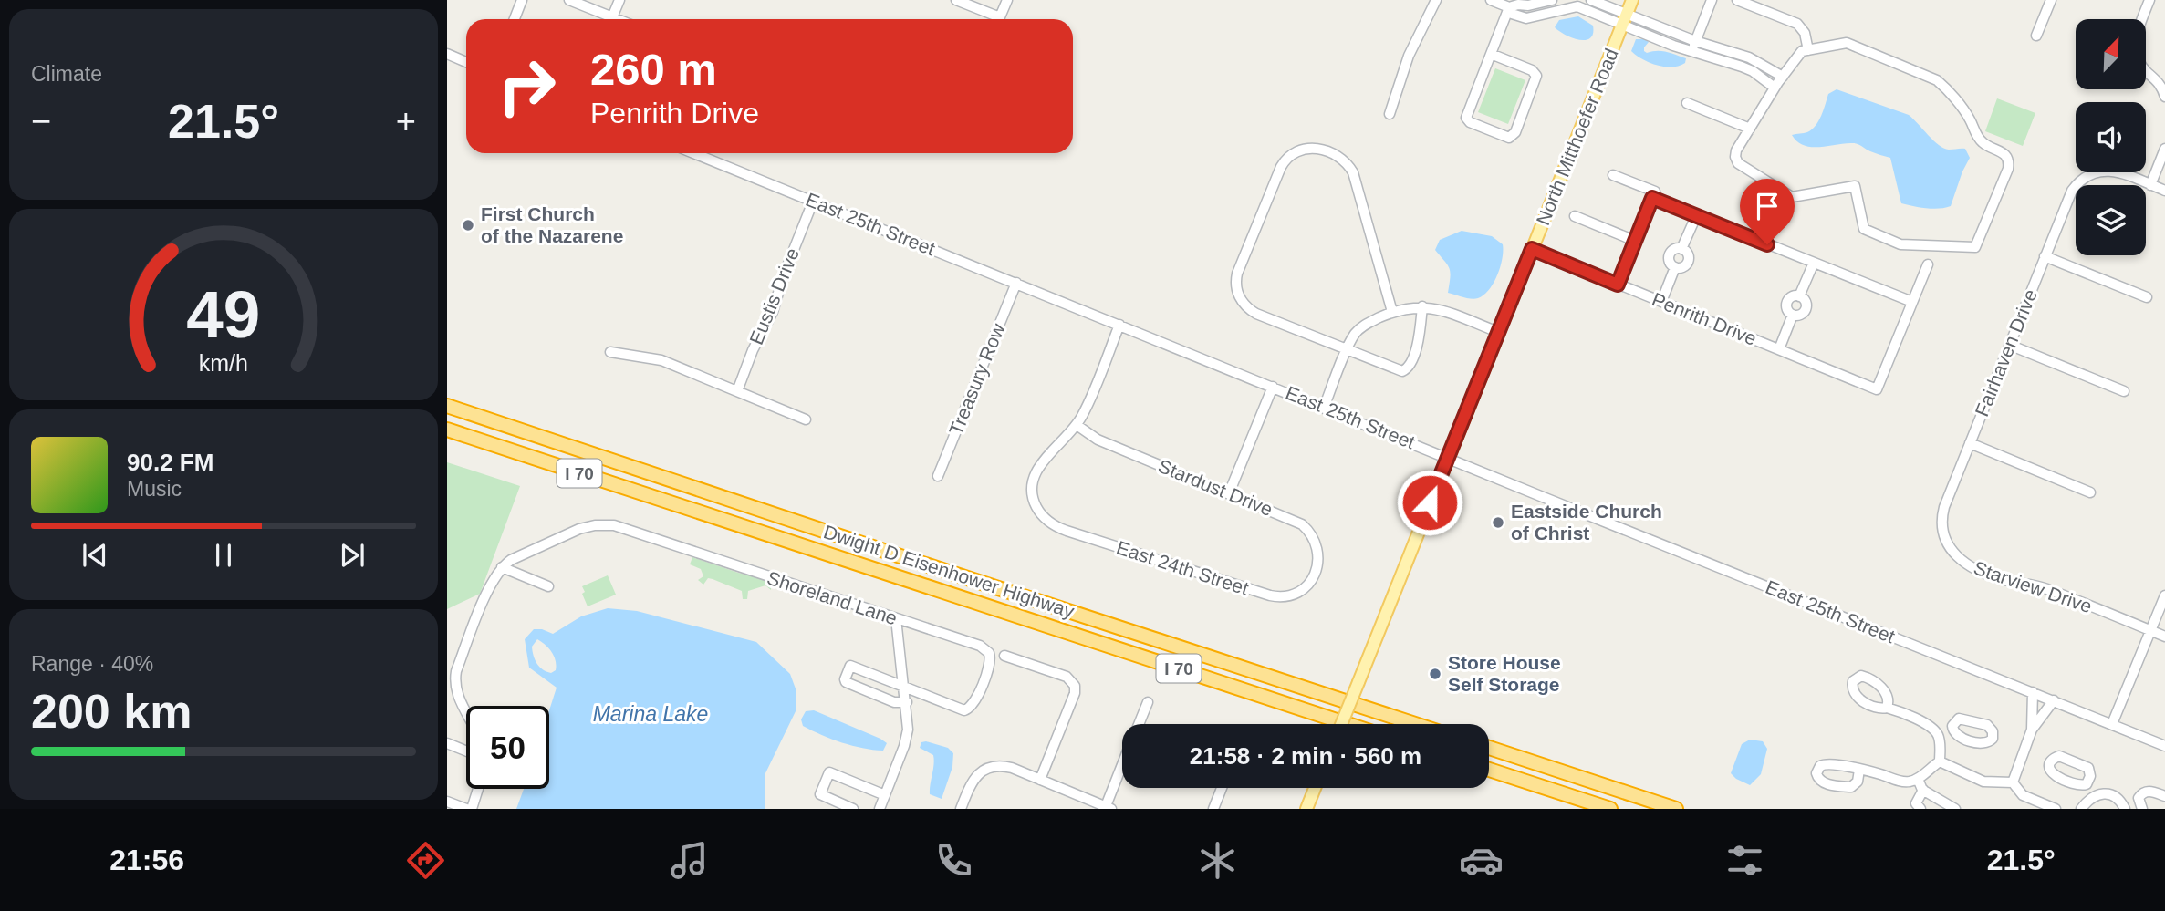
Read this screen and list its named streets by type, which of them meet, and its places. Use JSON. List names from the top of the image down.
{
  "streets": {
    "highway": ["I 70", "Dwight D Eisenhower Highway"],
    "main road": ["North Mitthoefer Road"],
    "street": [
      "East 25th Street",
      "Eustis Drive",
      "Penrith Drive",
      "Fairhaven Drive",
      "Treasury Row",
      "Stardust Drive",
      "East 24th Street",
      "Starview Drive",
      "Shoreland Lane"
    ]
  },
  "crossings": [
    ["North Mitthoefer Road", "East 25th Street"],
    ["North Mitthoefer Road", "Penrith Drive"],
    ["East 25th Street", "Eustis Drive"],
    ["East 25th Street", "Treasury Row"],
    ["Fairhaven Drive", "Starview Drive"],
    ["Stardust Drive", "East 24th Street"]
  ],
  "water": ["Marina Lake"],
  "places": ["First Church of the Nazarene", "Eastside Church of Christ", "Store House Self Storage"],
  "north": "top right",
  "page": {
    "tile": [
      "Climate",
      ["Range · 40%", "200 km"]
    ],
    "turn": ["260 m", "Penrith Drive"],
    "heat": ["−", "21.5°", "+"],
    "song": ["90.2 FM", "Music"],
    "limit": "50",
    "trip": "21:58 · 2 min · 560 m",
    "tabs": ["21:56", "21.5°"],
    "gauge": ["49", "km/h"]
  }
}
